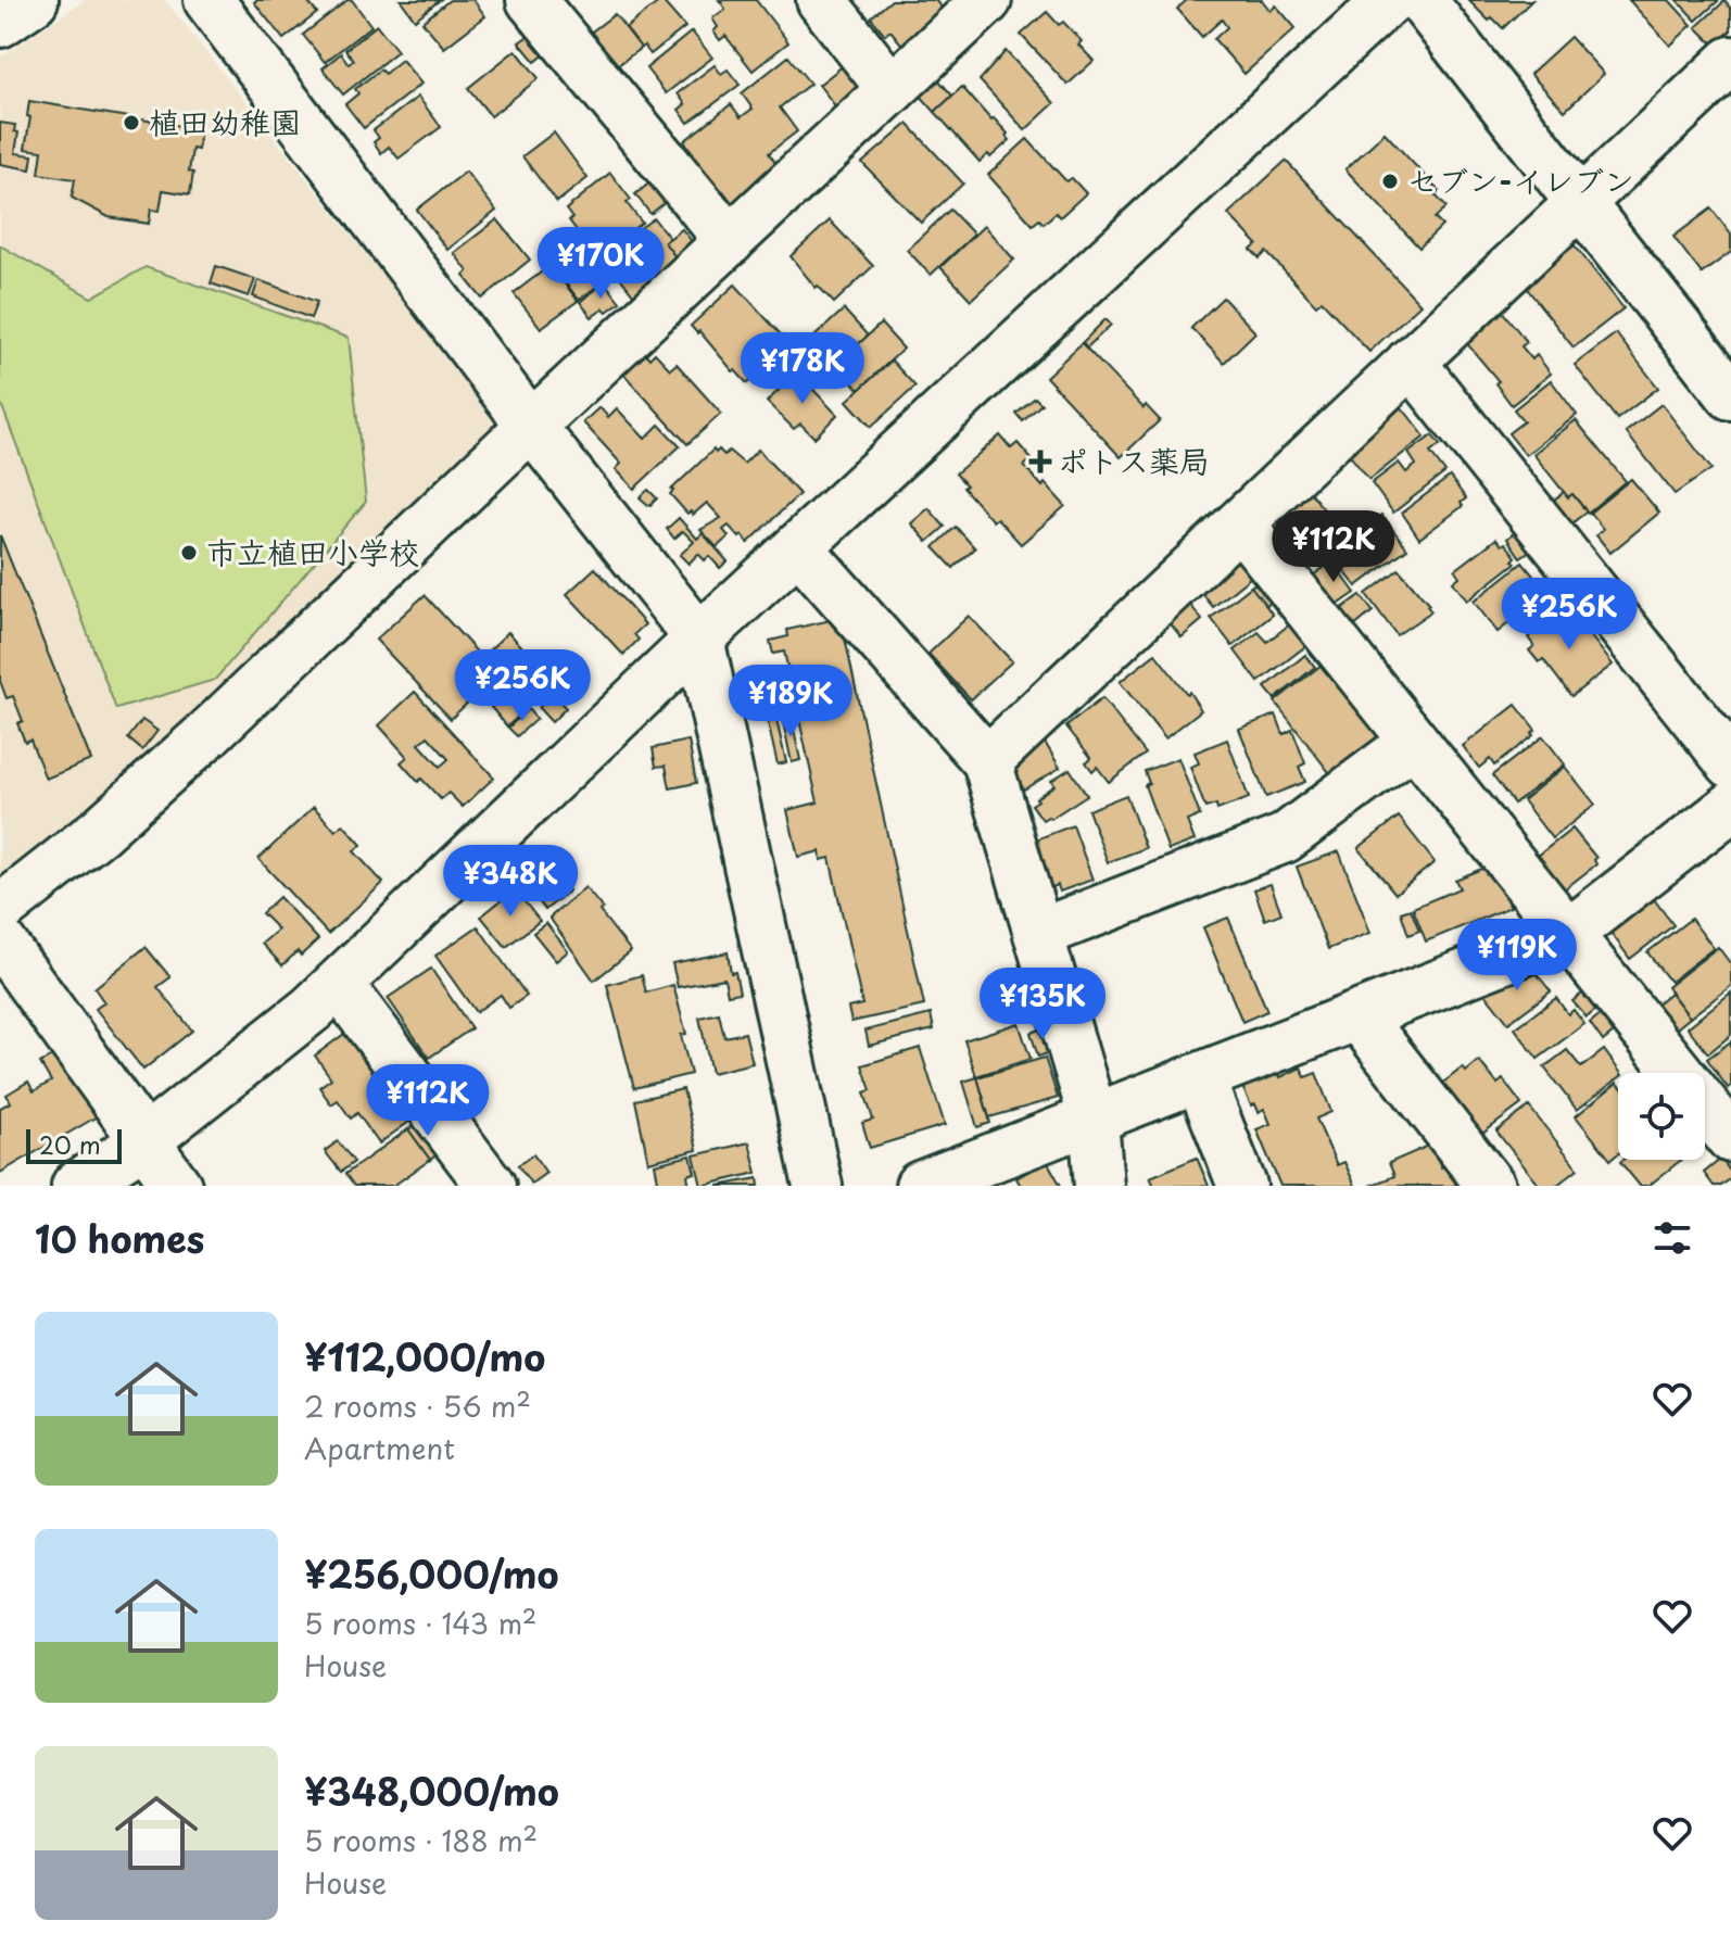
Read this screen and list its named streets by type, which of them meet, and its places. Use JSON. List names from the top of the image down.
{
  "places": {
    "other": ["植田幼稚園", "セブン-イレブン", "市立植田小学校"],
    "health": ["ポトス薬局"]
  },
  "scale_bar": "20 m",
  "page": {
    "price": [
      "¥170K",
      "¥178K",
      "¥112K",
      "¥256K",
      "¥256K",
      "¥189K",
      "¥348K",
      "¥119K",
      "¥135K",
      "¥112K"
    ],
    "scale": "20 m",
    "heading": "10 homes",
    "list": [
      {
        "name": "¥112,000/mo",
        "note": "2 rooms · 56 m² · Apartment"
      },
      {
        "name": "¥256,000/mo",
        "note": "5 rooms · 143 m² · House"
      },
      {
        "name": "¥348,000/mo",
        "note": "5 rooms · 188 m² · House"
      }
    ]
  }
}
